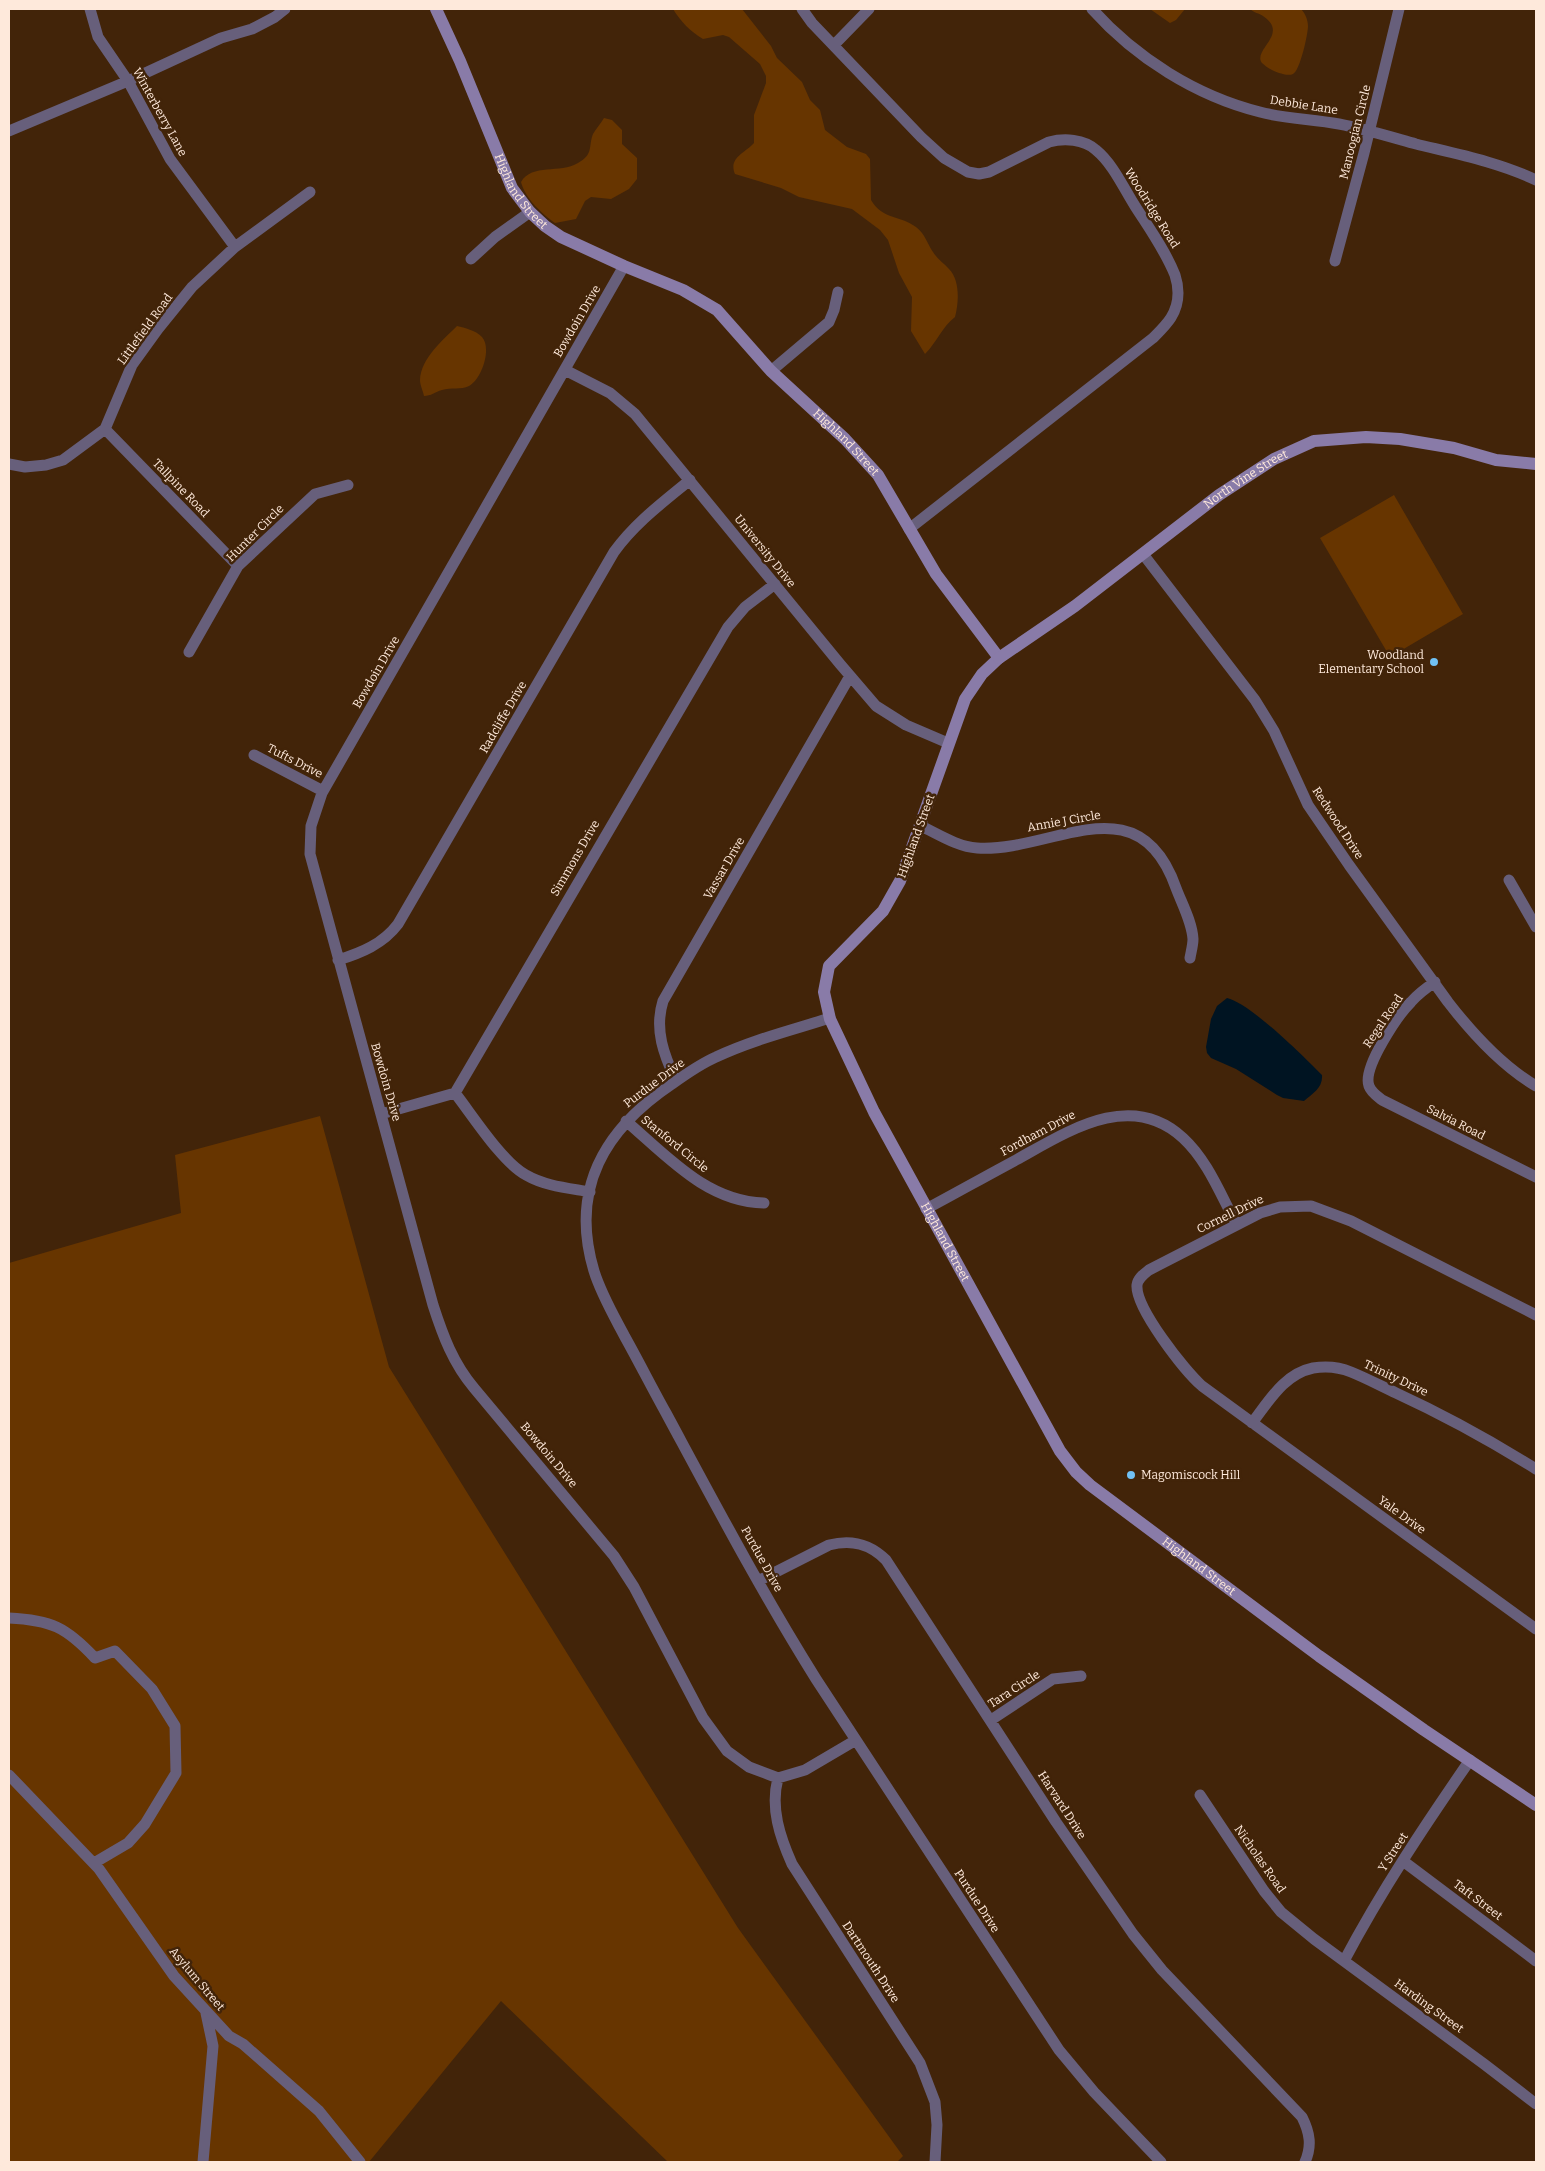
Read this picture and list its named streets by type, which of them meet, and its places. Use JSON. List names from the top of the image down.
{
  "streets": {
    "street": [
      "Debbie Lane",
      "Winterberry Lane",
      "Manoogian Circle",
      "Highland Street",
      "Woodridge Road",
      "Bowdoin Drive",
      "Littlefield Road",
      "North Vine Street",
      "Tallpine Road",
      "Hunter Circle",
      "University Drive",
      "Radcliffe Drive",
      "Tufts Drive",
      "Annie J Circle",
      "Redwood Drive",
      "Simmons Drive",
      "Vassar Drive",
      "Regal Road",
      "Purdue Drive",
      "Salvia Road",
      "Fordham Drive",
      "Stanford Circle",
      "Cornell Drive",
      "Trinity Drive",
      "Yale Drive",
      "Tara Circle",
      "Harvard Drive",
      "Y Street",
      "Nicholas Road",
      "Taft Street",
      "Dartmouth Drive",
      "Asylum Street",
      "Harding Street"
    ]
  },
  "crossings": [
    ["Debbie Lane", "Manoogian Circle"],
    ["Winterberry Lane", "Littlefield Road"],
    ["Highland Street", "Woodridge Road"],
    ["Highland Street", "Bowdoin Drive"],
    ["Highland Street", "North Vine Street"],
    ["Highland Street", "University Drive"],
    ["Highland Street", "Annie J Circle"],
    ["Highland Street", "Purdue Drive"],
    ["Highland Street", "Fordham Drive"],
    ["Highland Street", "Y Street"],
    ["Bowdoin Drive", "University Drive"],
    ["Bowdoin Drive", "Radcliffe Drive"],
    ["Bowdoin Drive", "Tufts Drive"],
    ["Bowdoin Drive", "Dartmouth Drive"],
    ["Littlefield Road", "Tallpine Road"],
    ["North Vine Street", "Redwood Drive"],
    ["Tallpine Road", "Hunter Circle"],
    ["University Drive", "Radcliffe Drive"],
    ["University Drive", "Simmons Drive"],
    ["University Drive", "Vassar Drive"],
    ["Redwood Drive", "Regal Road"],
    ["Vassar Drive", "Purdue Drive"],
    ["Regal Road", "Salvia Road"],
    ["Purdue Drive", "Stanford Circle"],
    ["Purdue Drive", "Harvard Drive"],
    ["Fordham Drive", "Cornell Drive"],
    ["Cornell Drive", "Trinity Drive"],
    ["Cornell Drive", "Yale Drive"],
    ["Trinity Drive", "Yale Drive"],
    ["Tara Circle", "Harvard Drive"],
    ["Y Street", "Taft Street"],
    ["Y Street", "Harding Street"],
    ["Nicholas Road", "Harding Street"]
  ],
  "places": ["Woodland Elementary School", "Magomiscock Hill"]
}
